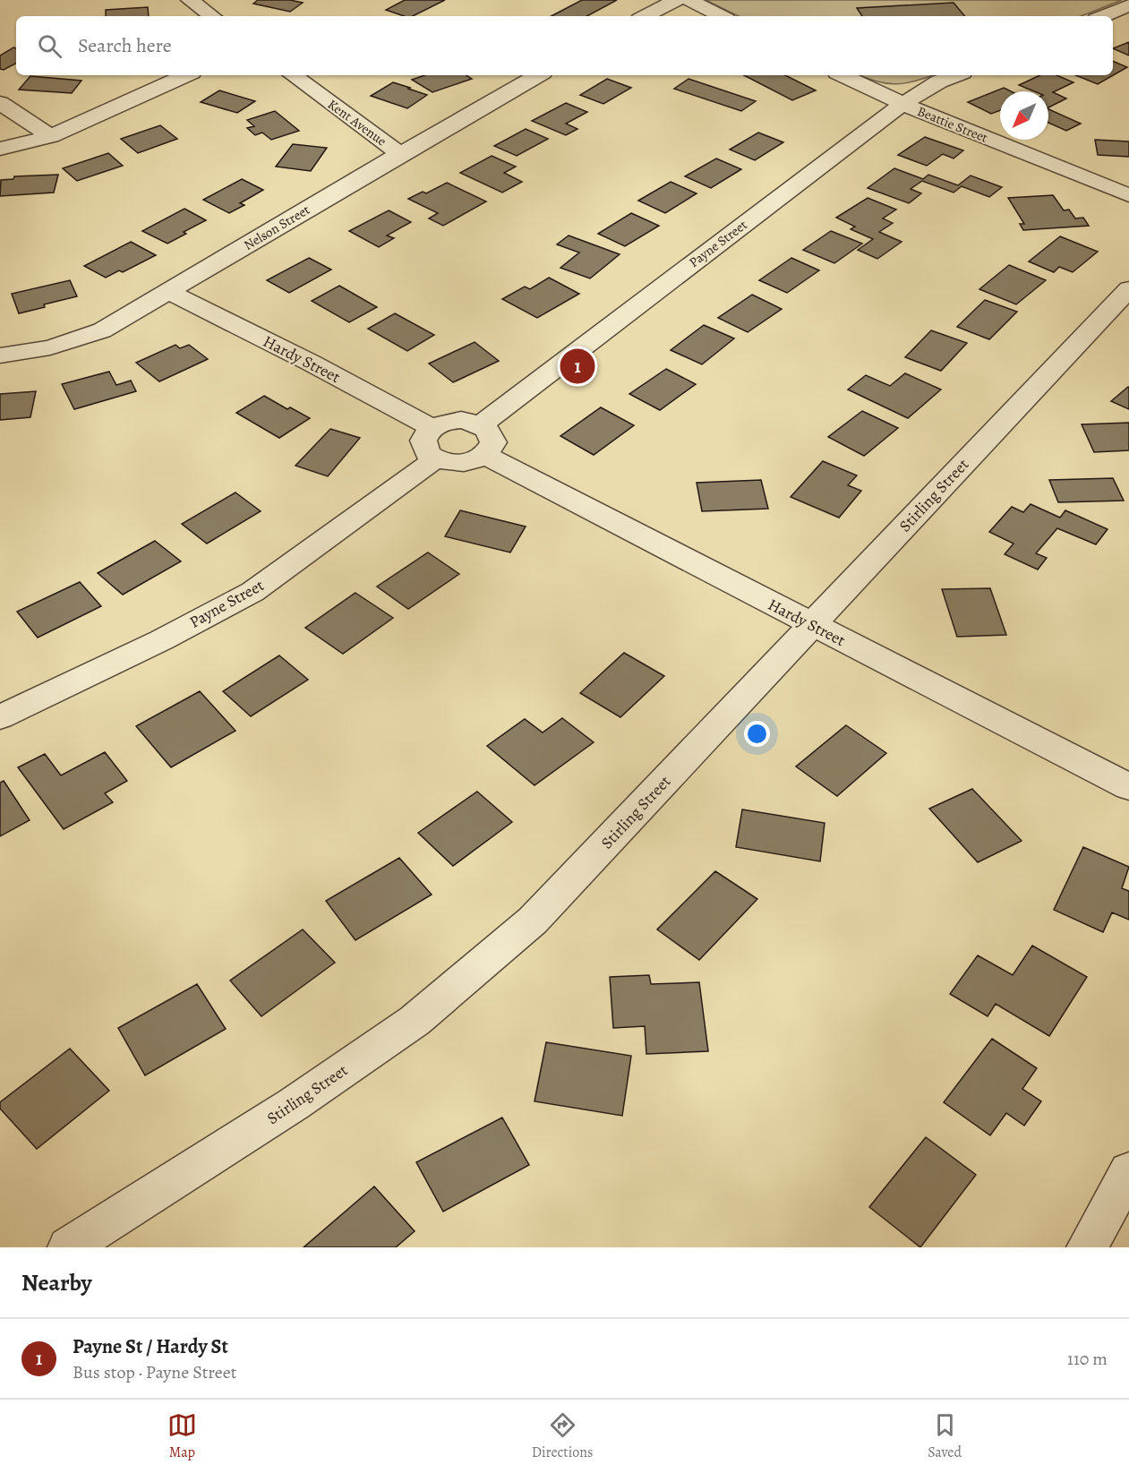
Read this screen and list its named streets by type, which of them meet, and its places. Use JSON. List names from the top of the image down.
{
  "streets": {
    "street": [
      "Kent Avenue",
      "Beattie Street",
      "Nelson Street",
      "Payne Street",
      "Hardy Street",
      "Stirling Street"
    ]
  },
  "crossings": [
    ["Kent Avenue", "Nelson Street"],
    ["Beattie Street", "Payne Street"],
    ["Nelson Street", "Hardy Street"],
    ["Payne Street", "Hardy Street"],
    ["Hardy Street", "Stirling Street"]
  ],
  "north": "bottom left",
  "page": {
    "search": "Search here",
    "pins": "1",
    "heading": "Nearby",
    "list": [
      {
        "mark": "1",
        "name": "Payne St / Hardy St",
        "note": "Bus stop · Payne Street",
        "value": "110 m"
      }
    ],
    "nav": ["Map", "Directions", "Saved"]
  }
}
